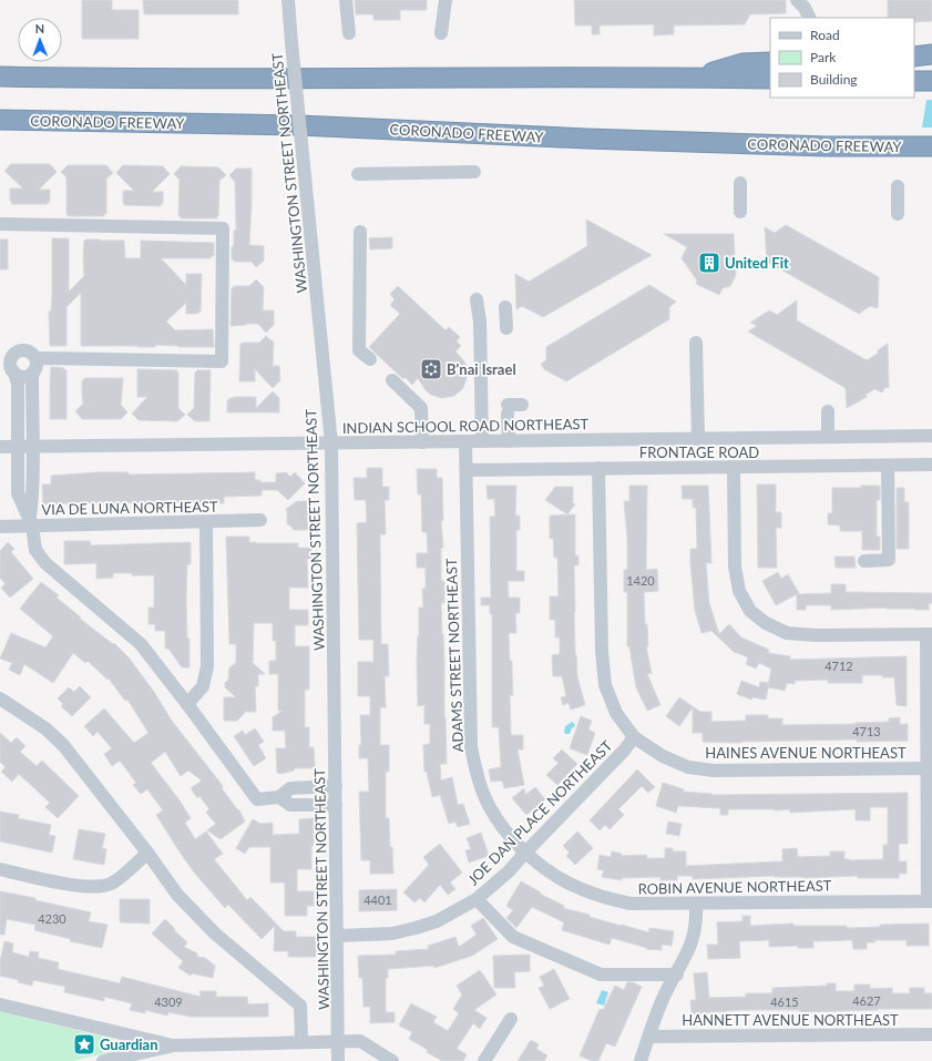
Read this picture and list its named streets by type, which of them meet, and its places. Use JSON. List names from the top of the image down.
{
  "streets": {
    "highway": ["CORONADO FREEWAY"],
    "street": [
      "WASHINGTON STREET NORTHEAST",
      "INDIAN SCHOOL ROAD NORTHEAST",
      "FRONTAGE ROAD",
      "VIA DE LUNA NORTHEAST",
      "ADAMS STREET NORTHEAST",
      "HAINES AVENUE NORTHEAST",
      "JOE DAN PLACE NORTHEAST",
      "ROBIN AVENUE NORTHEAST",
      "HANNETT AVENUE NORTHEAST"
    ]
  },
  "crossings": [
    ["WASHINGTON STREET NORTHEAST", "INDIAN SCHOOL ROAD NORTHEAST"],
    ["WASHINGTON STREET NORTHEAST", "JOE DAN PLACE NORTHEAST"],
    ["INDIAN SCHOOL ROAD NORTHEAST", "ADAMS STREET NORTHEAST"],
    ["FRONTAGE ROAD", "ADAMS STREET NORTHEAST"],
    ["ADAMS STREET NORTHEAST", "JOE DAN PLACE NORTHEAST"],
    ["ADAMS STREET NORTHEAST", "ROBIN AVENUE NORTHEAST"],
    ["HAINES AVENUE NORTHEAST", "JOE DAN PLACE NORTHEAST"],
    ["JOE DAN PLACE NORTHEAST", "ROBIN AVENUE NORTHEAST"]
  ],
  "places": {
    "building": ["United Fit"],
    "synagogue": ["B'nai Israel"],
    "place": ["Guardian"]
  },
  "house_numbers": [
    "1420",
    "4712",
    "4713",
    "4401",
    "4230",
    "4627",
    "4309",
    "4615"
  ],
  "legend": ["Road", "Park", "Building"],
  "north": "top"
}
